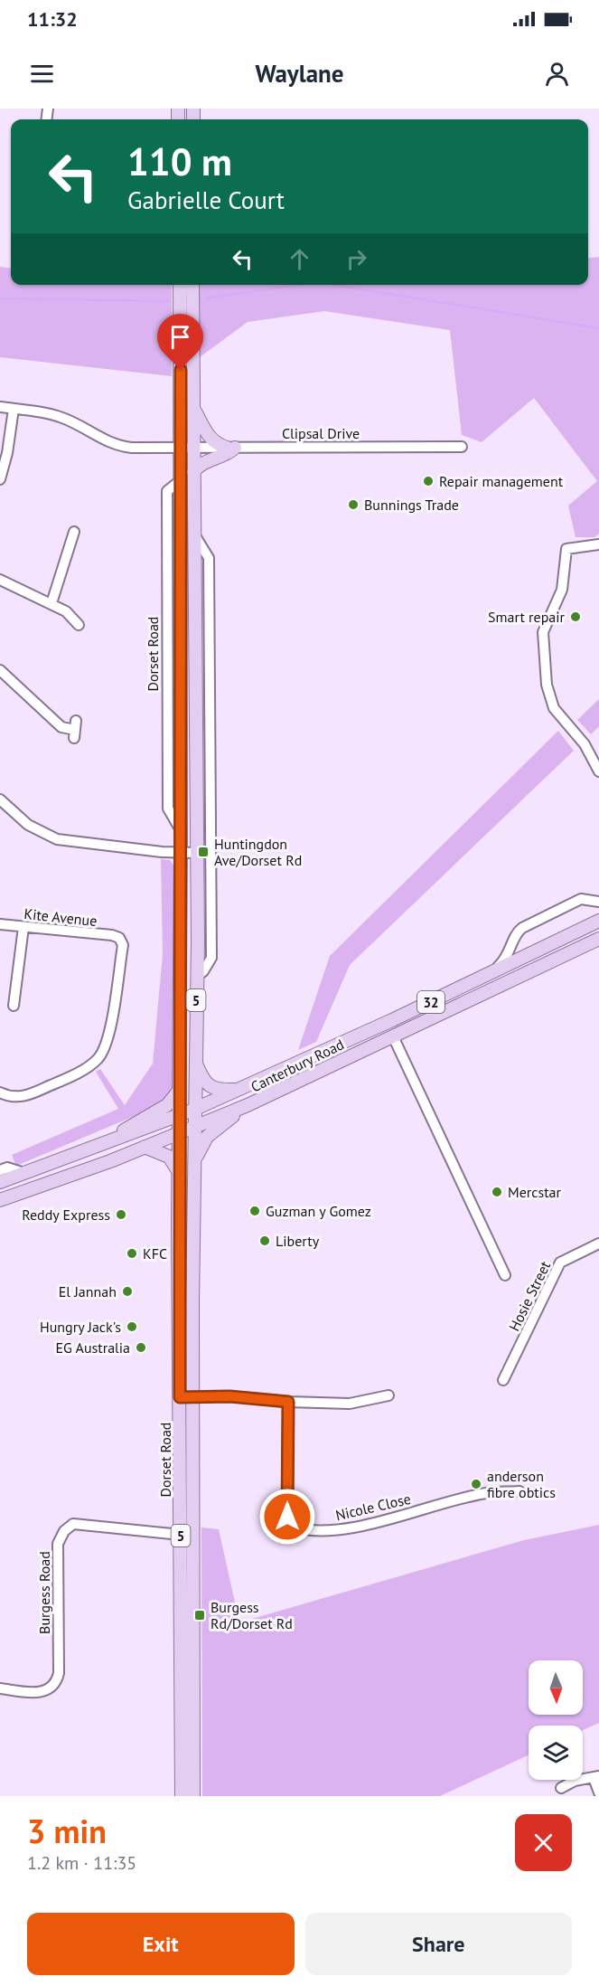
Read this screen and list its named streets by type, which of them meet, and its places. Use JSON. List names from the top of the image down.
{
  "streets": {
    "main road": [
      "Dorset Road",
      "5",
      "32",
      "Canterbury Road"
    ],
    "street": [
      "Clipsal Drive",
      "Kite Avenue",
      "Hosie Street",
      "Nicole Close",
      "Burgess Road"
    ]
  },
  "crossings": [
    ["Clipsal Drive", "Dorset Road"],
    ["Dorset Road", "Canterbury Road"],
    ["Dorset Road", "Burgess Road"]
  ],
  "places": {
    "other": [
      "Repair management",
      "Bunnings Trade",
      "Smart repair",
      "Mercstar",
      "Guzman y Gomez",
      "Reddy Express",
      "Liberty",
      "KFC",
      "El Jannah",
      "Hungry Jack's",
      "EG Australia",
      "anderson fibre obtics"
    ],
    "transit": ["Huntingdon Ave/Dorset Rd", "Burgess Rd/Dorset Rd"]
  },
  "north": "bottom",
  "page": {
    "status": "11:32",
    "header": "Waylane",
    "turn": ["110 m", "Gabrielle Court"],
    "heading": ["3 min", "1.2 km · 11:35"],
    "buttons": ["Exit", "Share"]
  }
}
